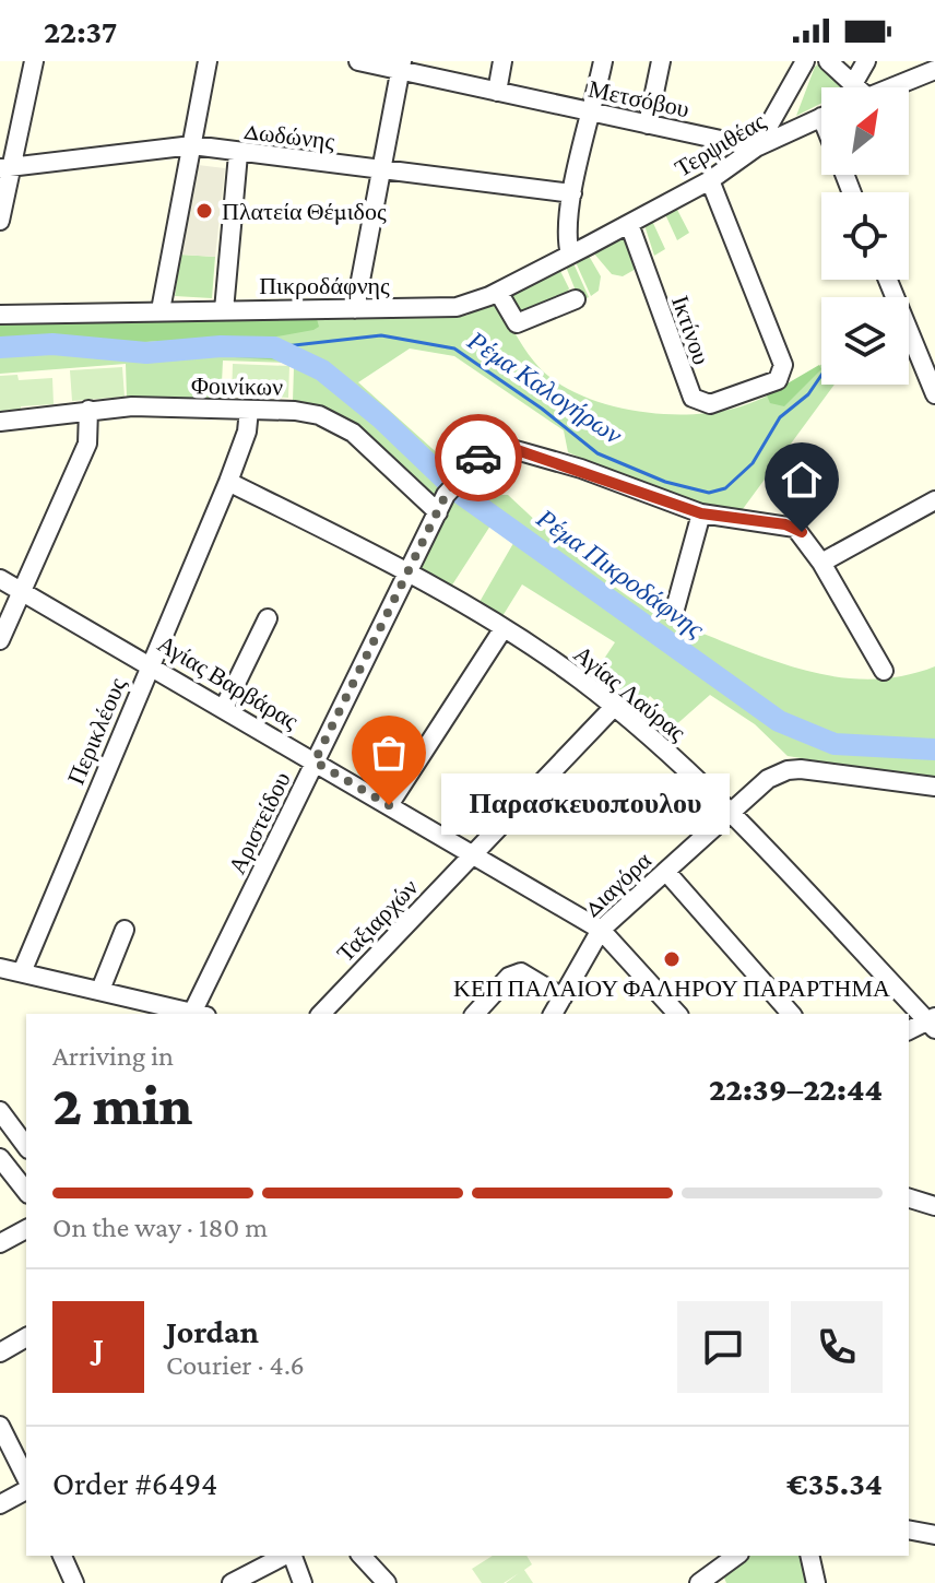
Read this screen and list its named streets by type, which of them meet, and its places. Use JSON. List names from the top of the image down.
{
  "streets": {
    "street": [
      "Μετσόβου",
      "Δωδώνης",
      "Τερψιθέας",
      "Πικροδάφνης",
      "Ικτίνου",
      "Φοινίκων",
      "Αγίας Βαρβάρας",
      "Αγίας Λαύρας",
      "Περικλέους",
      "Αριστείδου",
      "Διαγόρα",
      "Ταξιαρχών"
    ]
  },
  "crossings": [
    ["Μετσόβου", "Τερψιθέας"],
    ["Τερψιθέας", "Πικροδάφνης"],
    ["Τερψιθέας", "Ικτίνου"],
    ["Πικροδάφνης", "Ικτίνου"],
    ["Φοινίκων", "Περικλέους"],
    ["Φοινίκων", "Αριστείδου"],
    ["Αγίας Βαρβάρας", "Περικλέους"],
    ["Αγίας Βαρβάρας", "Αριστείδου"],
    ["Αγίας Βαρβάρας", "Διαγόρα"],
    ["Αγίας Βαρβάρας", "Ταξιαρχών"],
    ["Αγίας Λαύρας", "Περικλέους"],
    ["Αγίας Λαύρας", "Αριστείδου"],
    ["Αγίας Λαύρας", "Διαγόρα"],
    ["Αγίας Λαύρας", "Ταξιαρχών"]
  ],
  "water": ["Ρέμα Καλογήρων", "Ρέμα Πικροδάφνης"],
  "places": ["Πλατεία Θέμιδος", "Παρασκευοπουλου", "ΚΕΠ ΠΑΛΑΙΟΥ ΦΑΛΗΡΟΥ ΠΑΡΑΡΤΗΜΑ"],
  "north": "top right",
  "page": {
    "status": "22:37",
    "bubble": "Παρασκευοπουλου",
    "heading": ["2 min", "Arriving in", "22:39–22:44"],
    "panel": [
      "Jordan",
      "Courier · 4.6",
      "Order #6494",
      "€35.34"
    ],
    "bar": "On the way · 180 m",
    "round": "J"
  }
}
